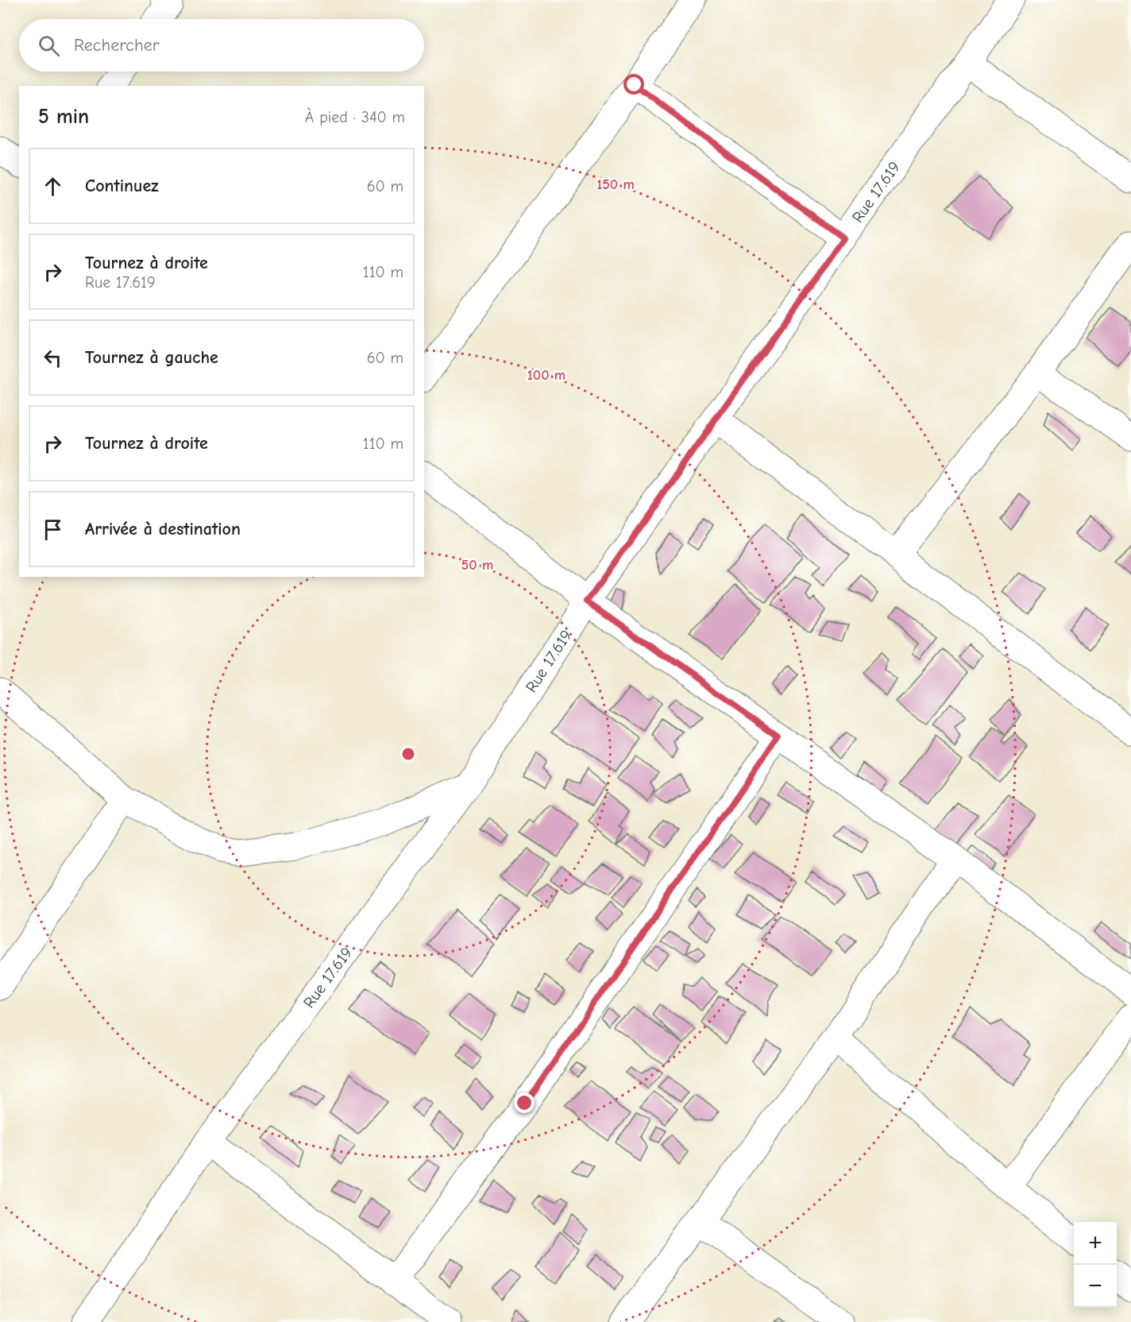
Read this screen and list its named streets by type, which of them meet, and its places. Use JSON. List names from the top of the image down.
{
  "streets": {
    "street": ["Rue 17.619"]
  },
  "page": {
    "search": "Rechercher",
    "heading": ["5 min", "À pied · 340 m"],
    "list": [
      ["Continuez", "60 m"],
      ["Tournez à droite", "Rue 17.619", "110 m"],
      ["Tournez à gauche", "60 m"],
      ["Tournez à droite", "110 m"],
      "Arrivée à destination"
    ],
    "map_buttons": ["+", "−"]
  },
  "rings": ["150 m", "100 m", "50 m"]
}
